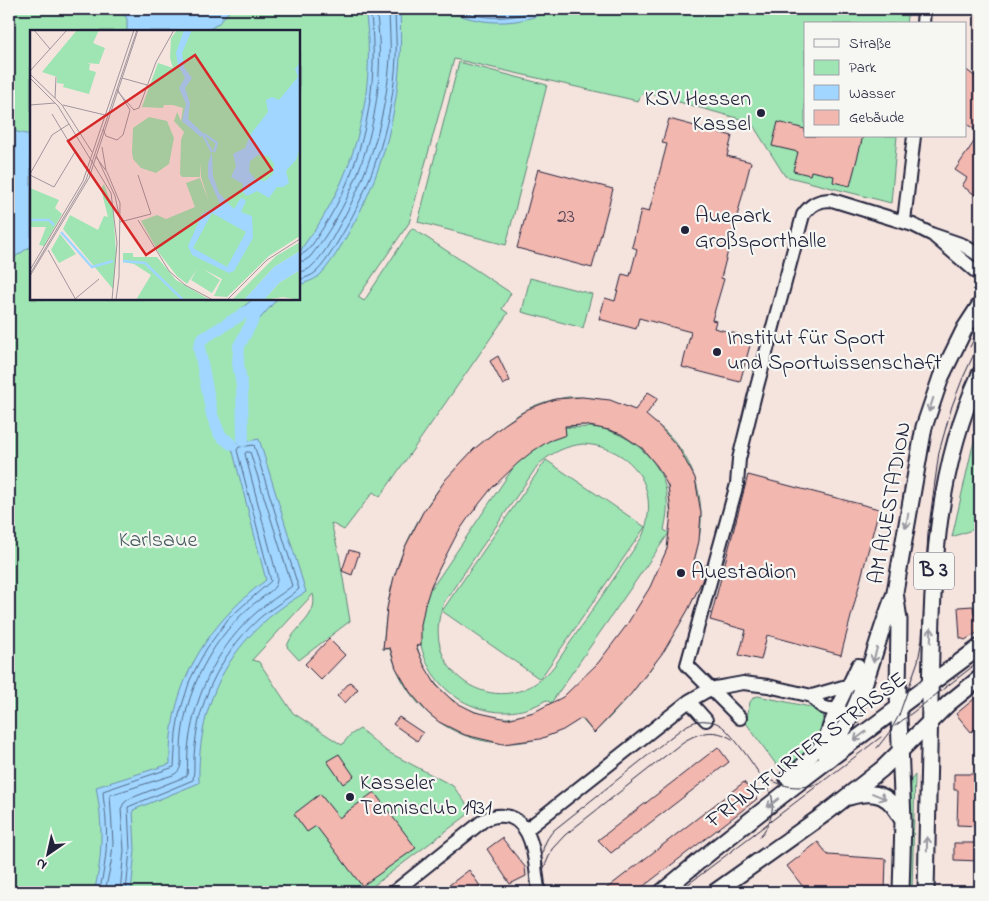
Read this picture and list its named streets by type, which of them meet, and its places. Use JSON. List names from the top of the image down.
{
  "streets": {
    "main road": ["AM AUESTADION", "B 3", "FRANKFURTER STRASSE"]
  },
  "crossings": [
    ["AM AUESTADION", "FRANKFURTER STRASSE"],
    ["B 3", "FRANKFURTER STRASSE"]
  ],
  "parks": ["Karlsaue"],
  "places": [
    "KSV Hessen Kassel",
    "Auepark Großsporthalle",
    "Institut für Sport und Sportwissenschaft",
    "Auestadion",
    "Kasseler Tennisclub 1931"
  ],
  "house_numbers": ["23"],
  "legend": [
    "Straße",
    "Park",
    "Wasser",
    "Gebäude"
  ],
  "north": "bottom left"
}
